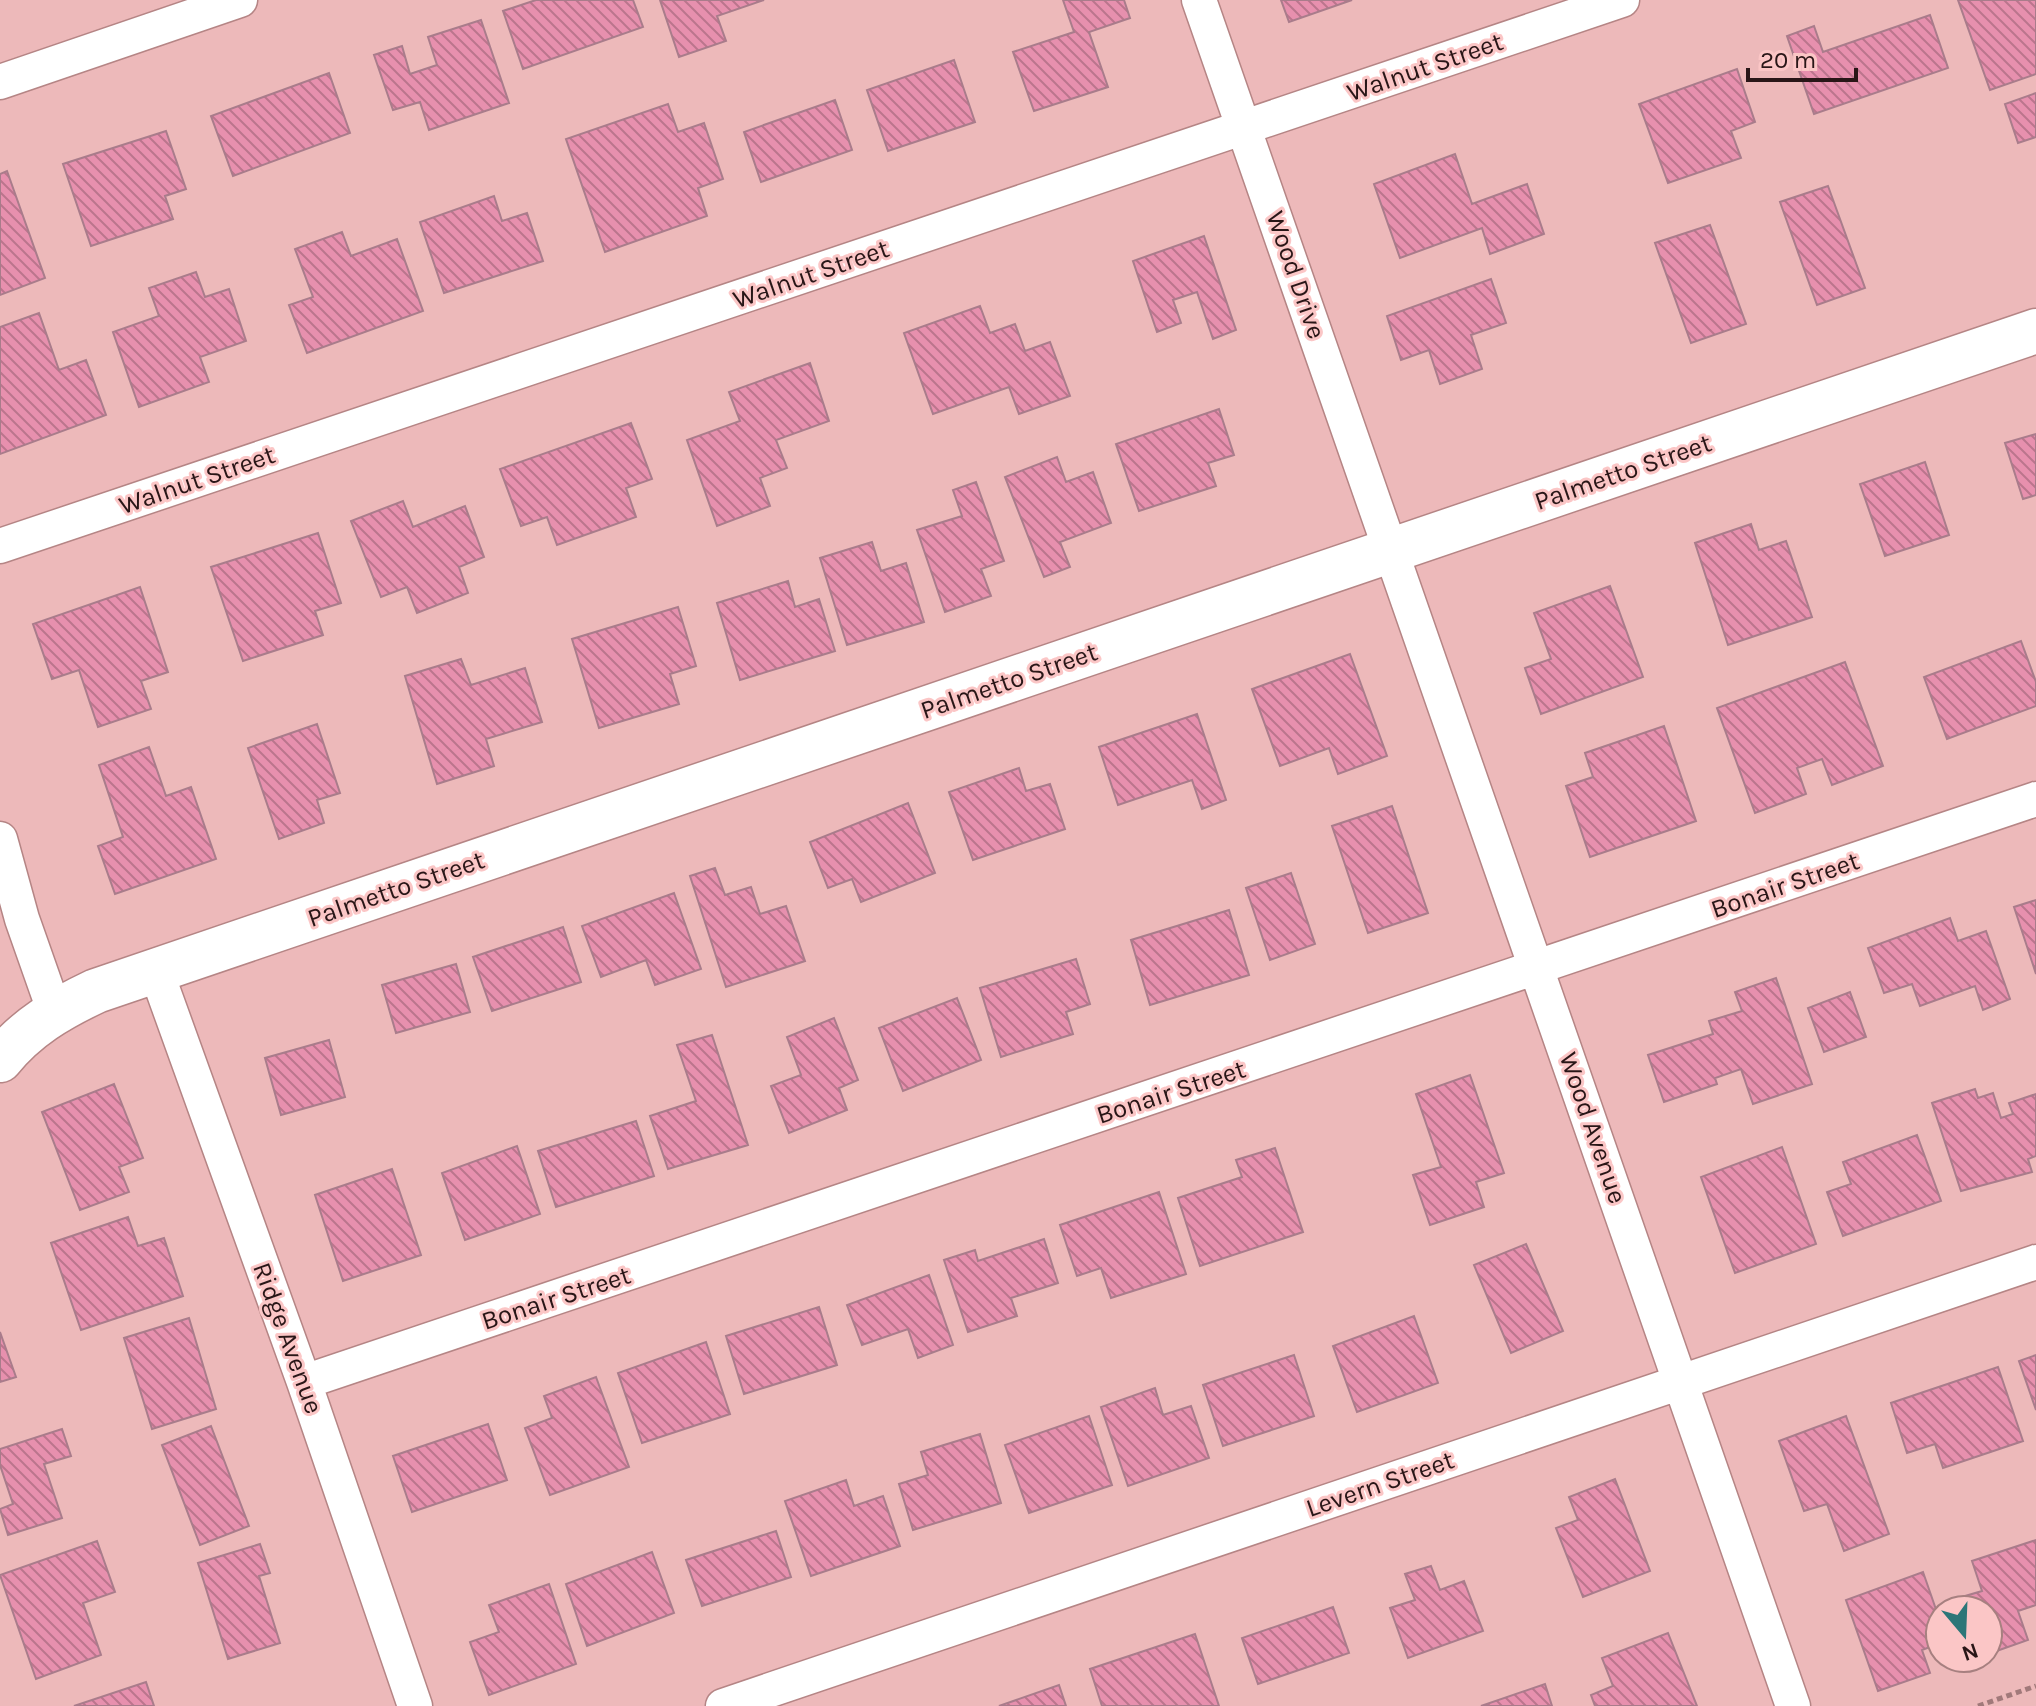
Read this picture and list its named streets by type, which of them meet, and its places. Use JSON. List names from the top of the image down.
{
  "streets": {
    "street": [
      "Walnut Street",
      "Wood Drive",
      "Palmetto Street",
      "Bonair Street",
      "Wood Avenue",
      "Ridge Avenue",
      "Levern Street"
    ]
  },
  "crossings": [
    ["Walnut Street", "Wood Drive"],
    ["Wood Drive", "Palmetto Street"],
    ["Wood Drive", "Wood Avenue"],
    ["Palmetto Street", "Wood Avenue"],
    ["Palmetto Street", "Ridge Avenue"],
    ["Bonair Street", "Wood Avenue"],
    ["Bonair Street", "Ridge Avenue"],
    ["Wood Avenue", "Levern Street"]
  ],
  "scale_bar": "20 m",
  "north": "bottom"
}
